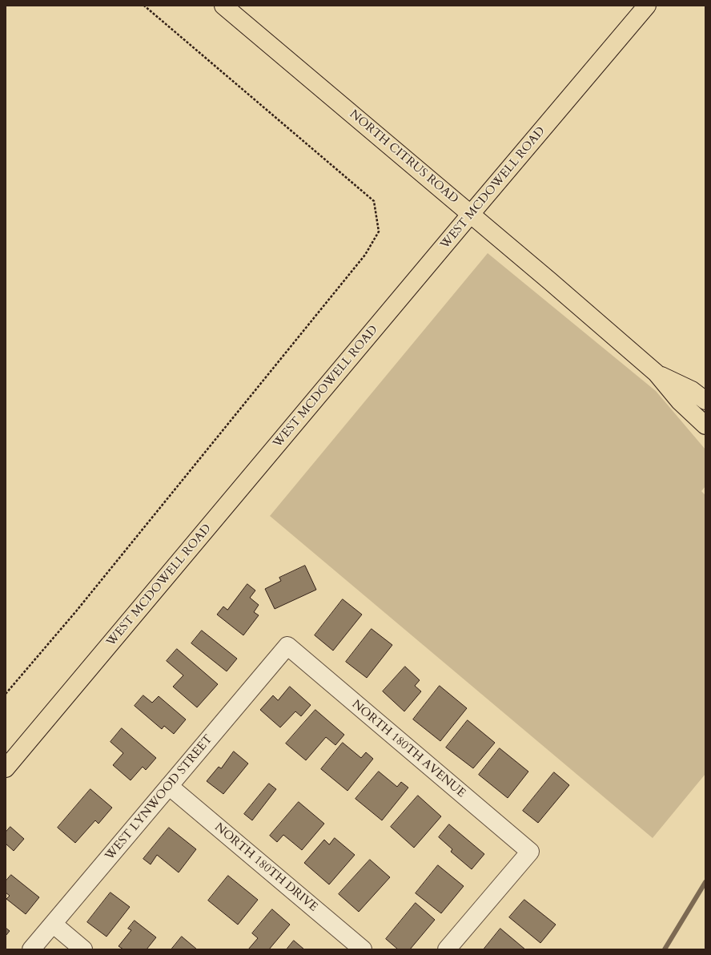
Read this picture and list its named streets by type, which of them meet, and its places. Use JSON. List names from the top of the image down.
{
  "streets": {
    "main road": ["NORTH CITRUS ROAD", "WEST MCDOWELL ROAD"],
    "street": ["NORTH 180TH AVENUE", "WEST LYNWOOD STREET", "NORTH 180TH DRIVE"]
  },
  "crossings": [
    ["NORTH CITRUS ROAD", "WEST MCDOWELL ROAD"],
    ["NORTH 180TH AVENUE", "WEST LYNWOOD STREET"],
    ["WEST LYNWOOD STREET", "NORTH 180TH DRIVE"]
  ]
}
